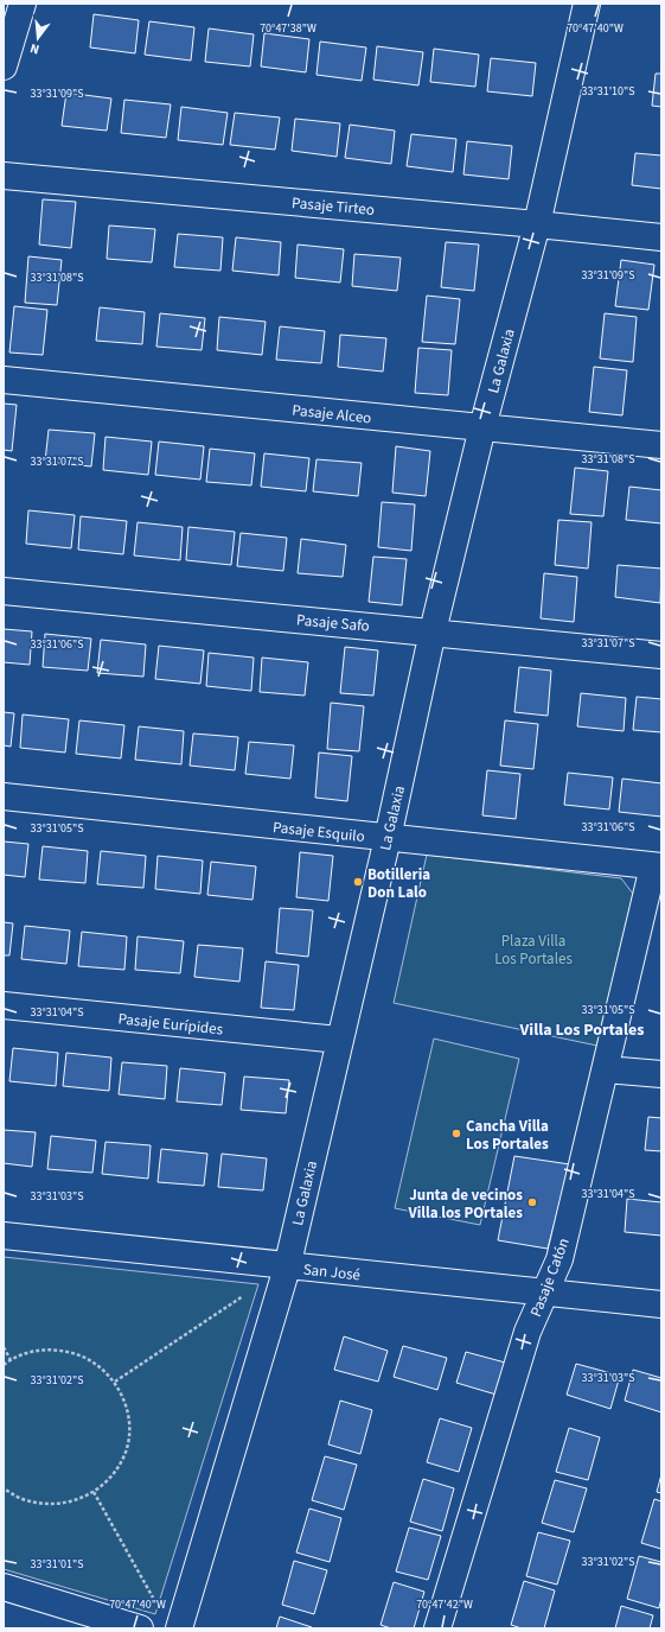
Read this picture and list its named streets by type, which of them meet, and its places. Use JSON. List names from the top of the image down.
{
  "streets": {
    "street": [
      "Pasaje Tirteo",
      "La Galaxia",
      "Pasaje Alceo",
      "Pasaje Safo",
      "Pasaje Esquilo",
      "Pasaje Eurípides",
      "San José",
      "Pasaje Catón"
    ]
  },
  "crossings": [
    ["Pasaje Tirteo", "La Galaxia"],
    ["La Galaxia", "Pasaje Alceo"],
    ["La Galaxia", "Pasaje Safo"],
    ["La Galaxia", "Pasaje Esquilo"],
    ["La Galaxia", "Pasaje Eurípides"],
    ["La Galaxia", "San José"],
    ["Pasaje Esquilo", "Pasaje Catón"],
    ["San José", "Pasaje Catón"]
  ],
  "districts": ["Villa Los Portales"],
  "parks": ["Plaza Villa Los Portales"],
  "places": ["Botilleria Don Lalo", "Cancha Villa Los Portales", "Junta de vecinos Villa los POrtales"],
  "north": "bottom",
  "coordinates": [
    "70°47'38\"W",
    "70°47'40\"W",
    "33°31'10\"S",
    "33°31'09\"S",
    "33°31'08\"S",
    "33°31'07\"S",
    "33°31'06\"S",
    "33°31'05\"S",
    "33°31'04\"S",
    "33°31'03\"S",
    "33°31'02\"S",
    "33°31'01\"S",
    "70°47'42\"W"
  ]
}
